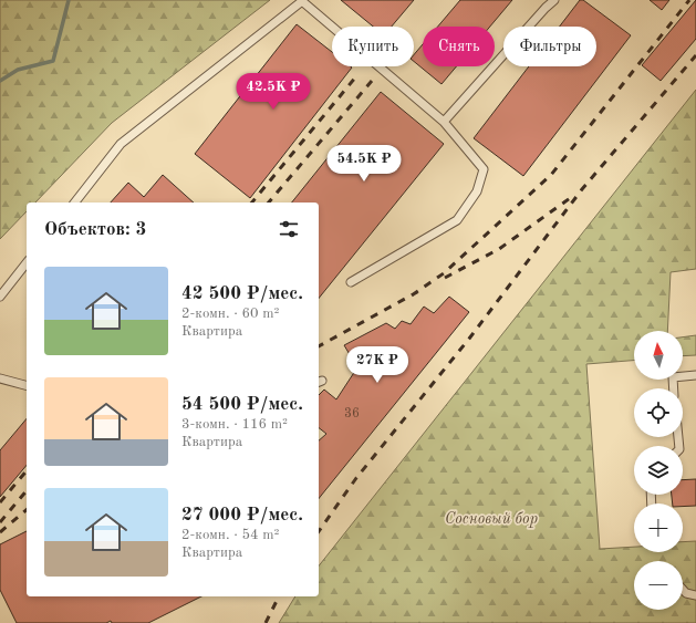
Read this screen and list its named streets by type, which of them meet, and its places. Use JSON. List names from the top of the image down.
{
  "parks": ["Сосновый бор"],
  "house_numbers": ["36"],
  "north": "top",
  "page": {
    "chip": ["Купить", "Снять", "Фильтры"],
    "price": ["42.5K ₽", "54.5K ₽", "27K ₽"],
    "heading": "Объектов: 3",
    "list": [
      {
        "name": "42 500 ₽/мес.",
        "note": "2-комн. · 60 m² · Квартира"
      },
      {
        "name": "54 500 ₽/мес.",
        "note": "3-комн. · 116 m² · Квартира"
      },
      {
        "name": "27 000 ₽/мес.",
        "note": "2-комн. · 54 m² · Квартира"
      }
    ],
    "map_buttons": ["+", "−"]
  }
}
